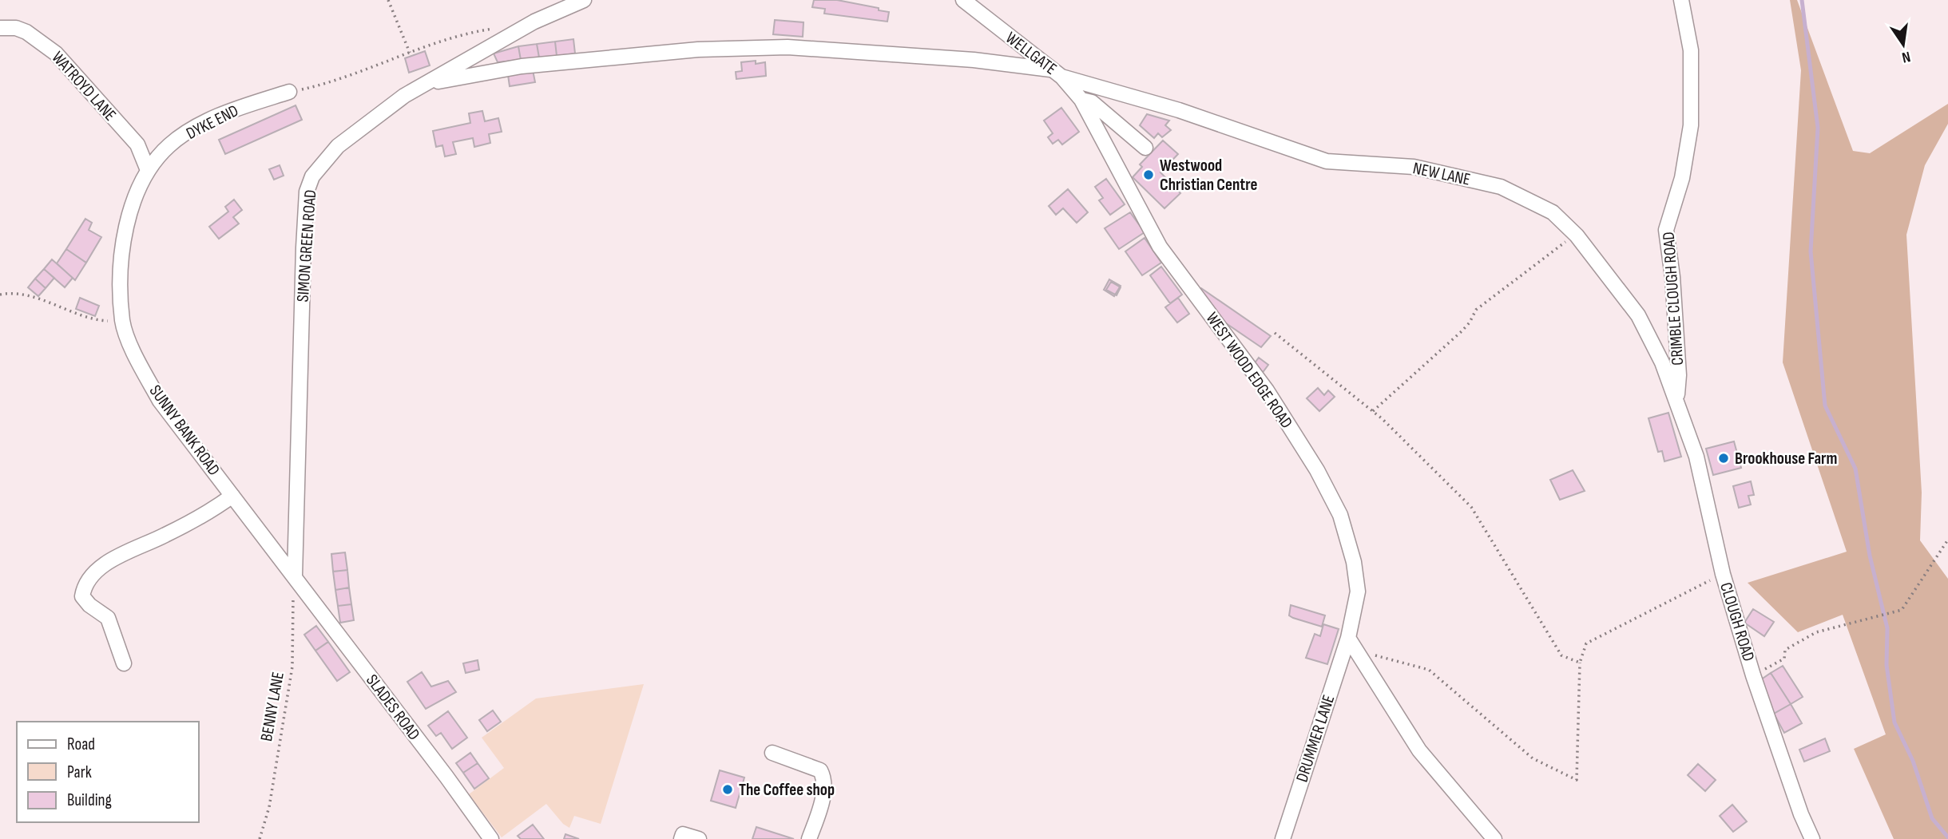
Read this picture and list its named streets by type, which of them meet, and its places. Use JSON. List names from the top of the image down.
{
  "streets": {
    "street": [
      "WELLGATE",
      "WATROYD LANE",
      "DYKE END",
      "NEW LANE",
      "SIMON GREEN ROAD",
      "CRIMBLE CLOUGH ROAD",
      "WEST WOOD EDGE ROAD",
      "SUNNY BANK ROAD",
      "CLOUGH ROAD",
      "SLADES ROAD",
      "DRUMMER LANE"
    ],
    "path": ["BENNY LANE"]
  },
  "crossings": [
    ["WELLGATE", "NEW LANE"],
    ["WELLGATE", "WEST WOOD EDGE ROAD"],
    ["WATROYD LANE", "DYKE END"],
    ["WATROYD LANE", "SUNNY BANK ROAD"],
    ["DYKE END", "SUNNY BANK ROAD"],
    ["NEW LANE", "CRIMBLE CLOUGH ROAD"],
    ["NEW LANE", "CLOUGH ROAD"],
    ["SIMON GREEN ROAD", "SUNNY BANK ROAD"],
    ["SIMON GREEN ROAD", "BENNY LANE"],
    ["SIMON GREEN ROAD", "SLADES ROAD"],
    ["CRIMBLE CLOUGH ROAD", "CLOUGH ROAD"],
    ["WEST WOOD EDGE ROAD", "DRUMMER LANE"],
    ["SUNNY BANK ROAD", "BENNY LANE"],
    ["SUNNY BANK ROAD", "SLADES ROAD"],
    ["BENNY LANE", "SLADES ROAD"]
  ],
  "places": ["Westwood Christian Centre", "Brookhouse Farm", "The Coffee shop"],
  "legend": ["Road", "Park", "Building"],
  "north": "bottom"
}
